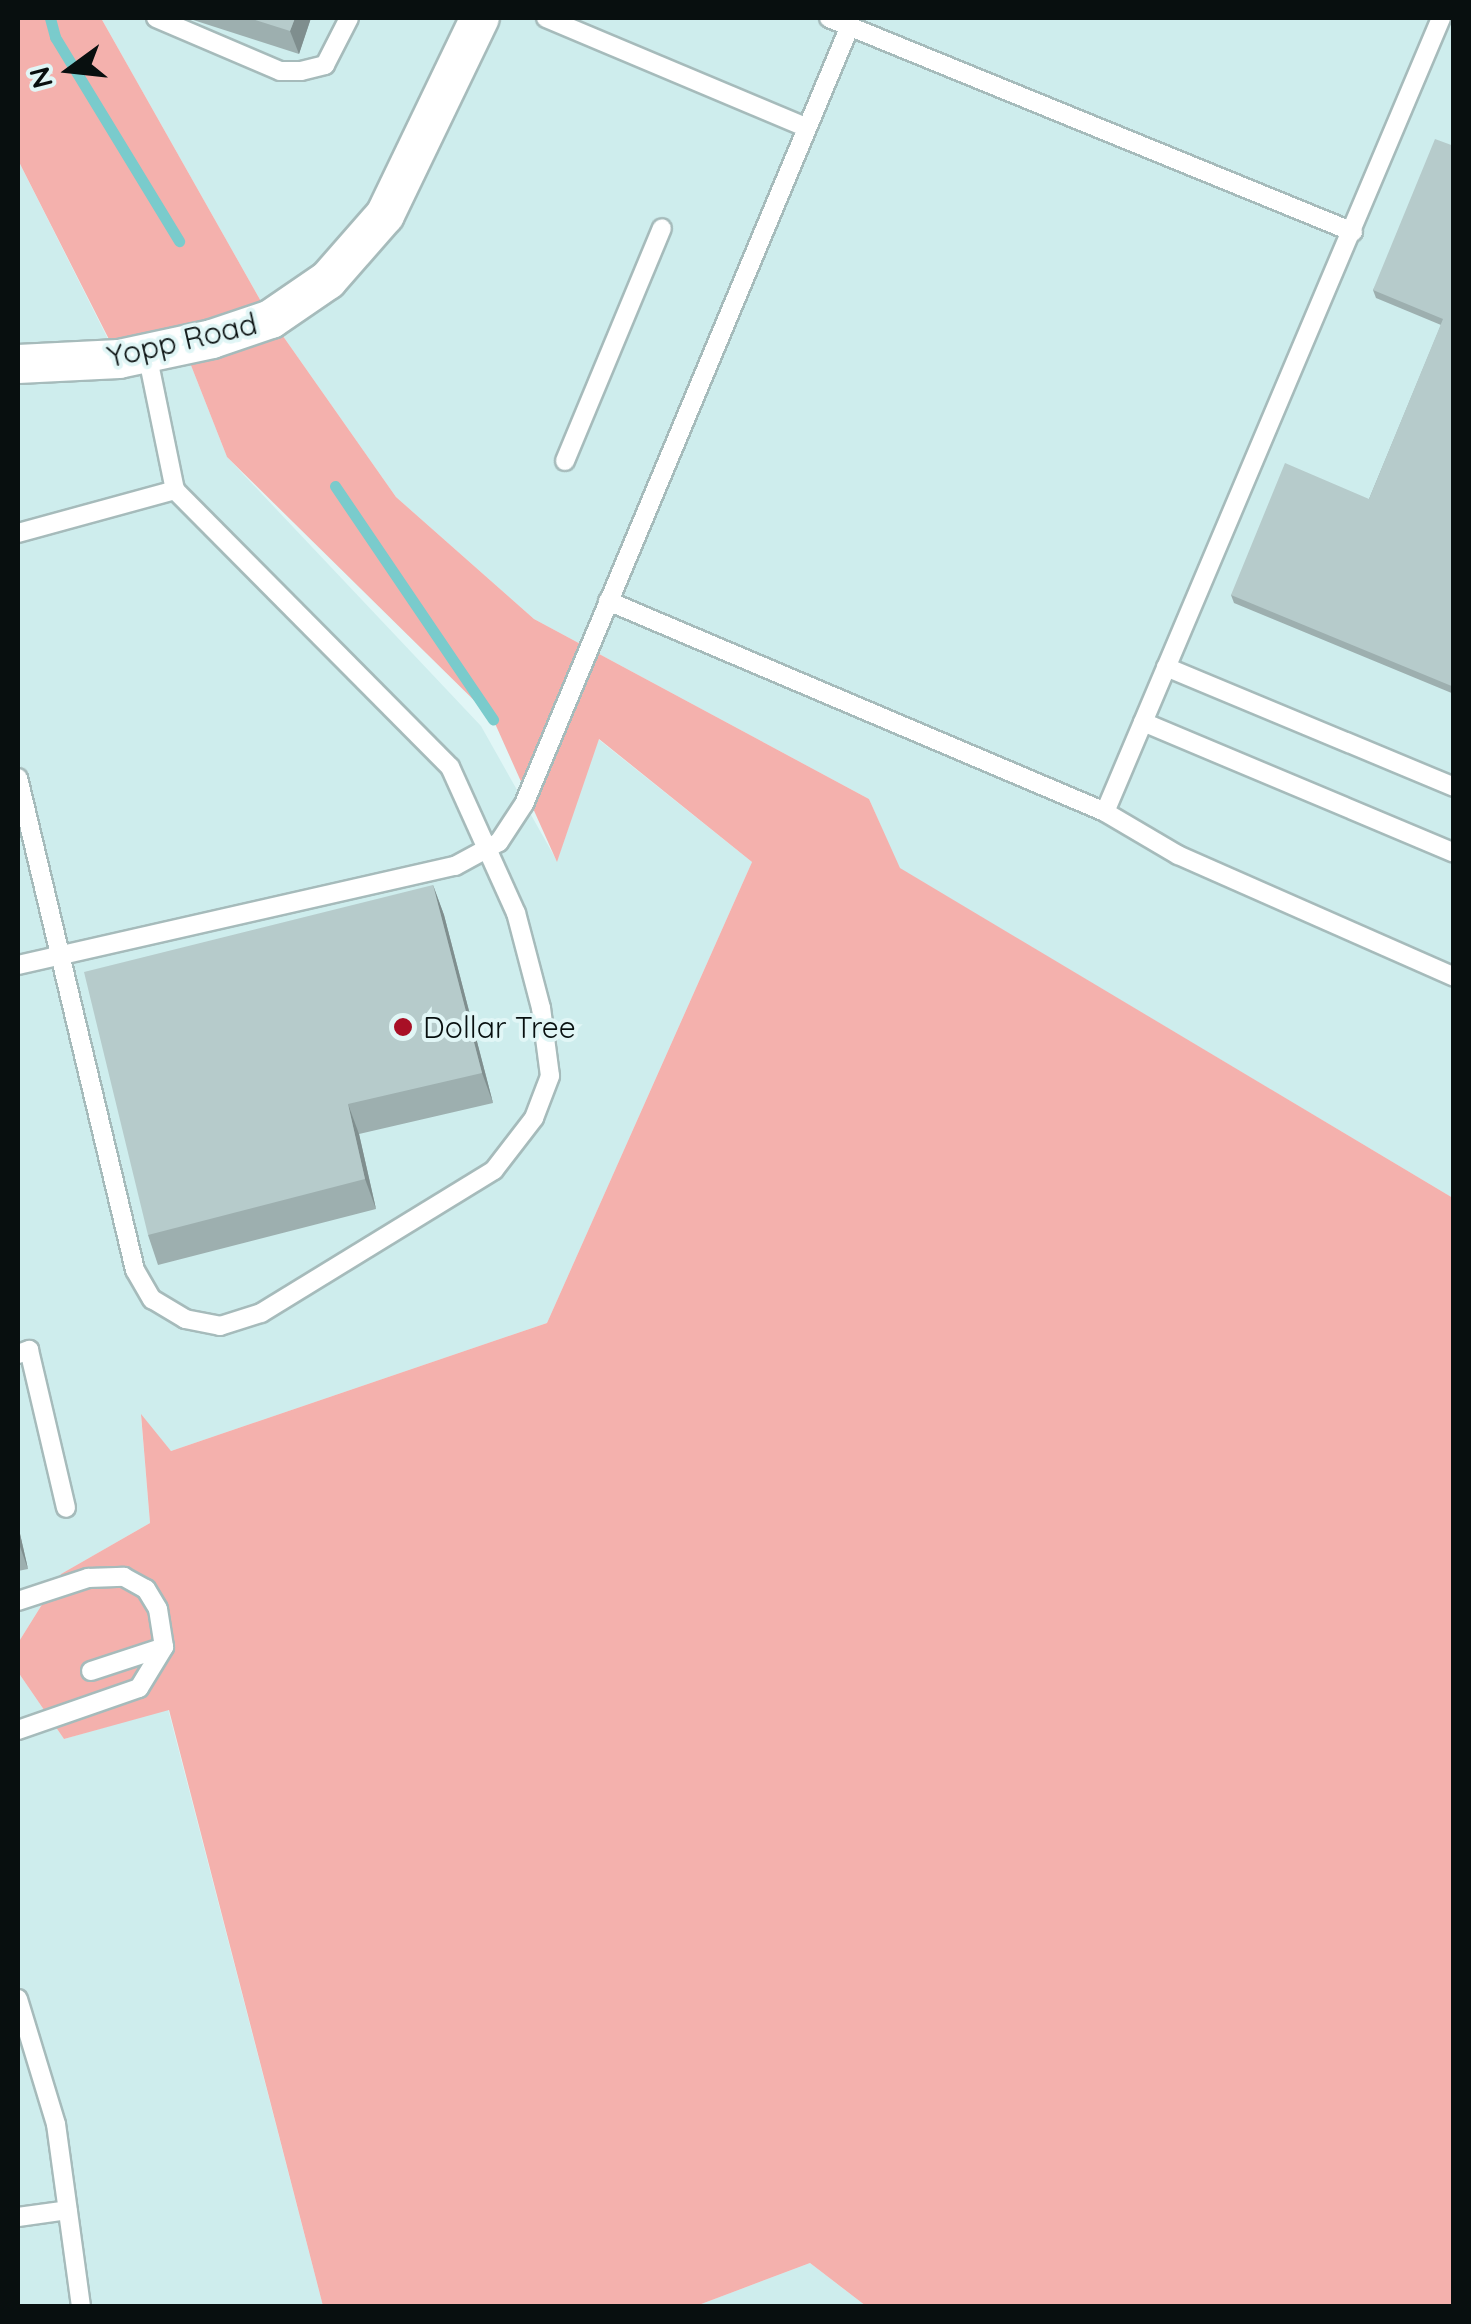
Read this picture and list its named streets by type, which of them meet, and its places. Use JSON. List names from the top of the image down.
{
  "streets": {
    "street": ["Yopp Road"]
  },
  "places": ["Dollar Tree"],
  "north": "left"
}
